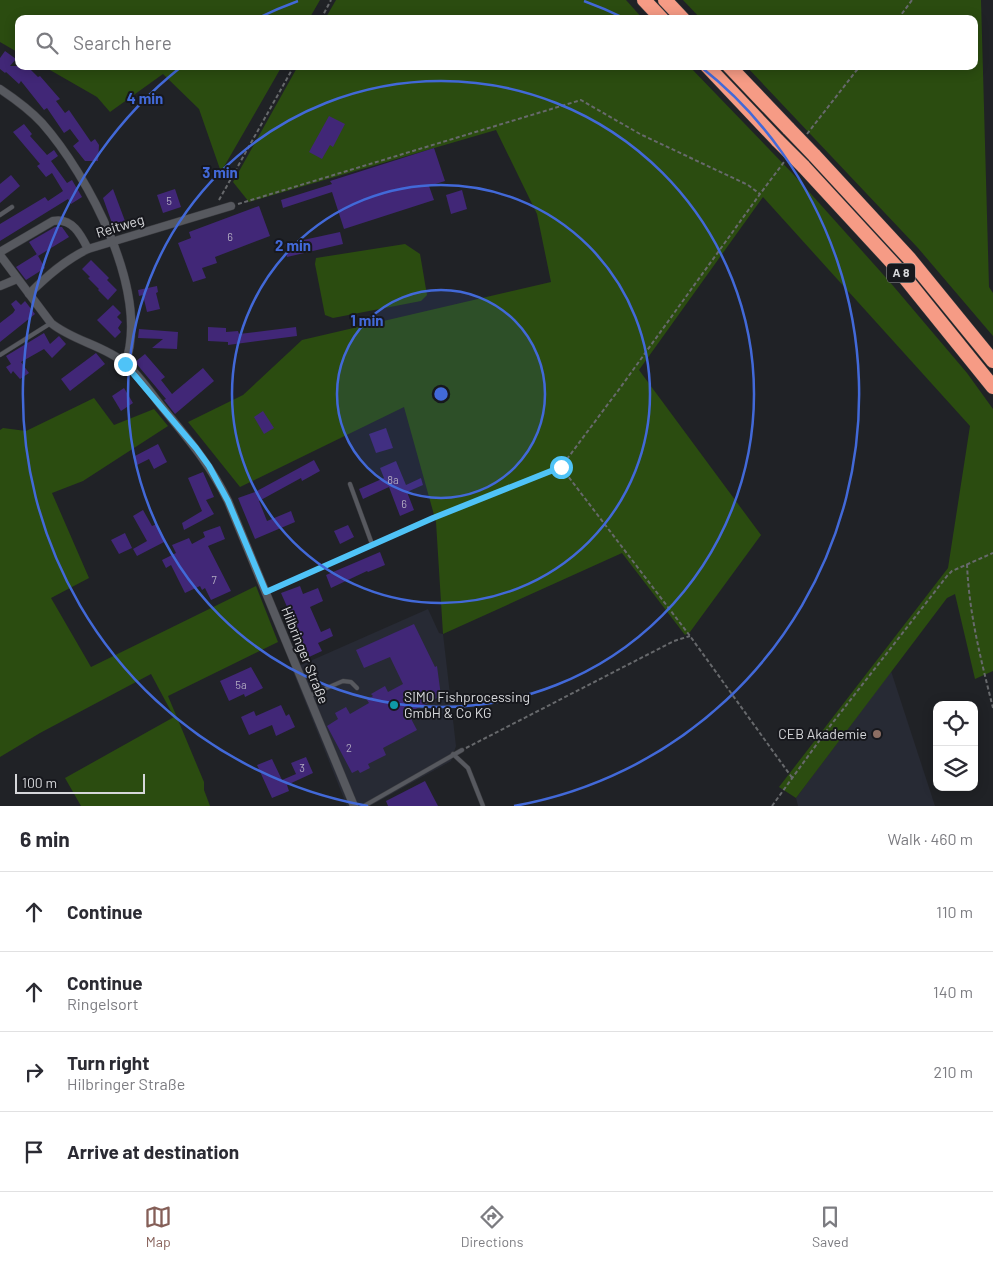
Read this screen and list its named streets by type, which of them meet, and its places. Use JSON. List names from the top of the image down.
{
  "streets": {
    "highway": ["A 8"],
    "street": ["Reitweg", "Hilbringer Straße"]
  },
  "crossings": [
    ["Reitweg", "Hilbringer Straße"]
  ],
  "places": ["SIMO Fishprocessing GmbH & Co KG", "CEB Akademie"],
  "house_numbers": [
    "5",
    "6",
    "8a",
    "6",
    "7",
    "5a",
    "2",
    "3"
  ],
  "scale_bar": "100 m",
  "page": {
    "search": "Search here",
    "scale": "100 m",
    "heading": ["6 min", "Walk · 460 m"],
    "list": [
      ["Continue", "110 m"],
      ["Continue", "Ringelsort", "140 m"],
      ["Turn right", "Hilbringer Straße", "210 m"],
      "Arrive at destination"
    ],
    "nav": ["Map", "Directions", "Saved"]
  },
  "rings": [
    "4 min",
    "3 min",
    "2 min",
    "1 min"
  ]
}
